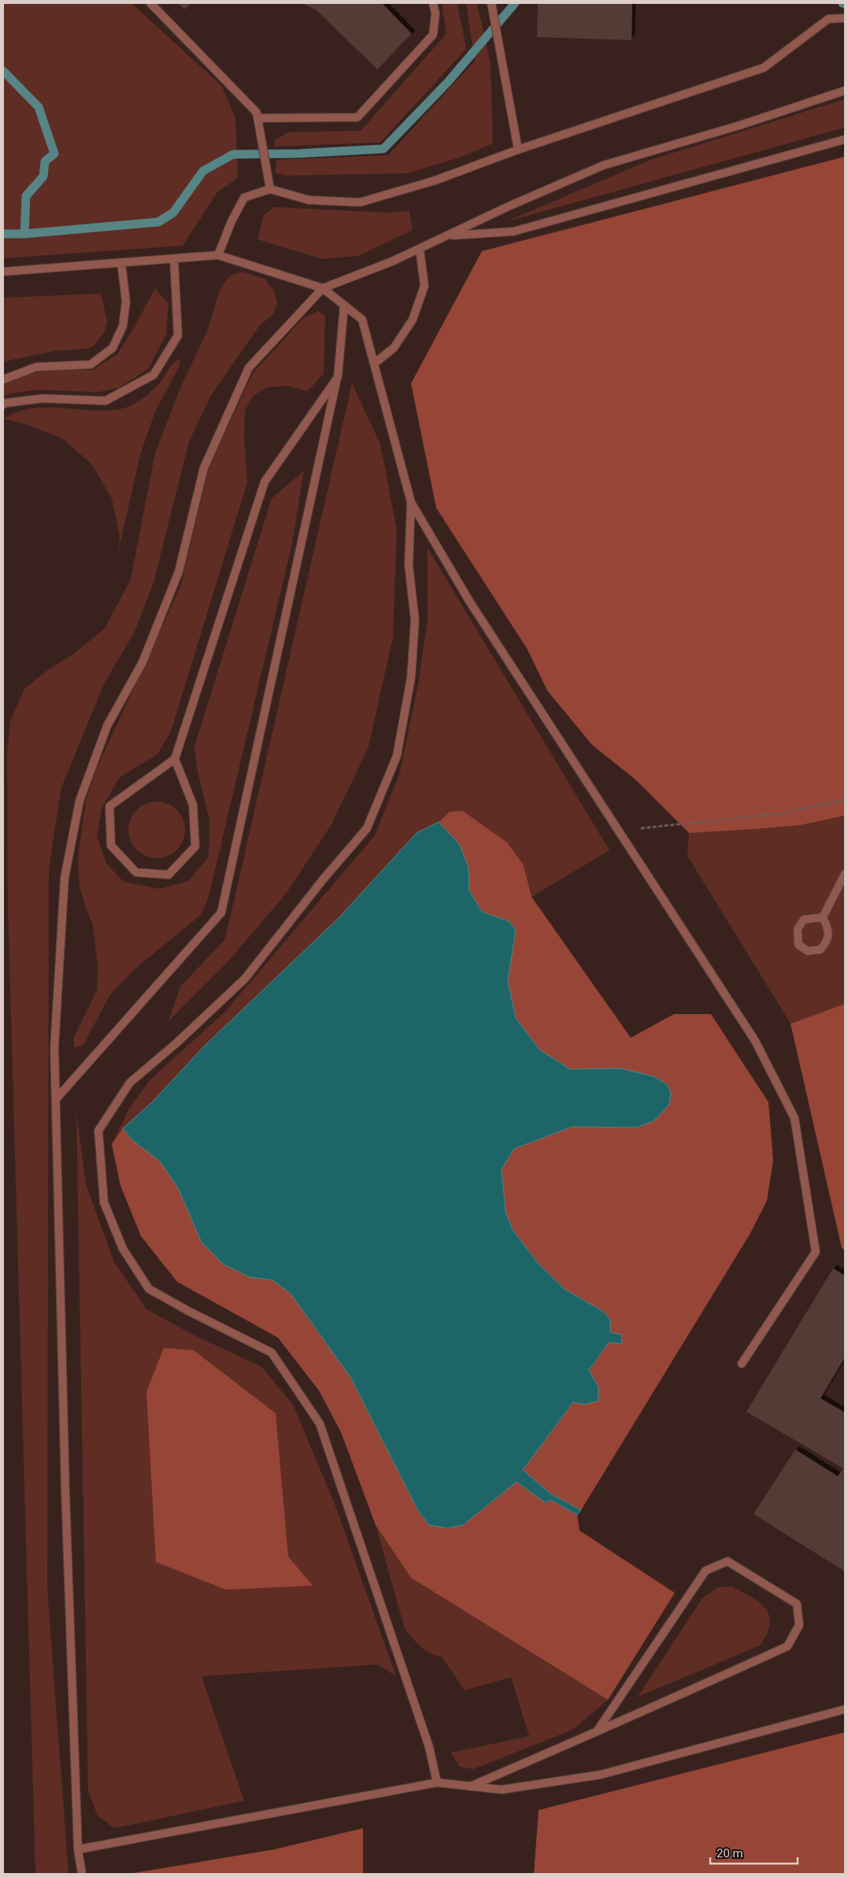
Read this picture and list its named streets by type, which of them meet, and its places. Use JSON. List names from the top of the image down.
{
  "scale_bar": "20 m"
}
